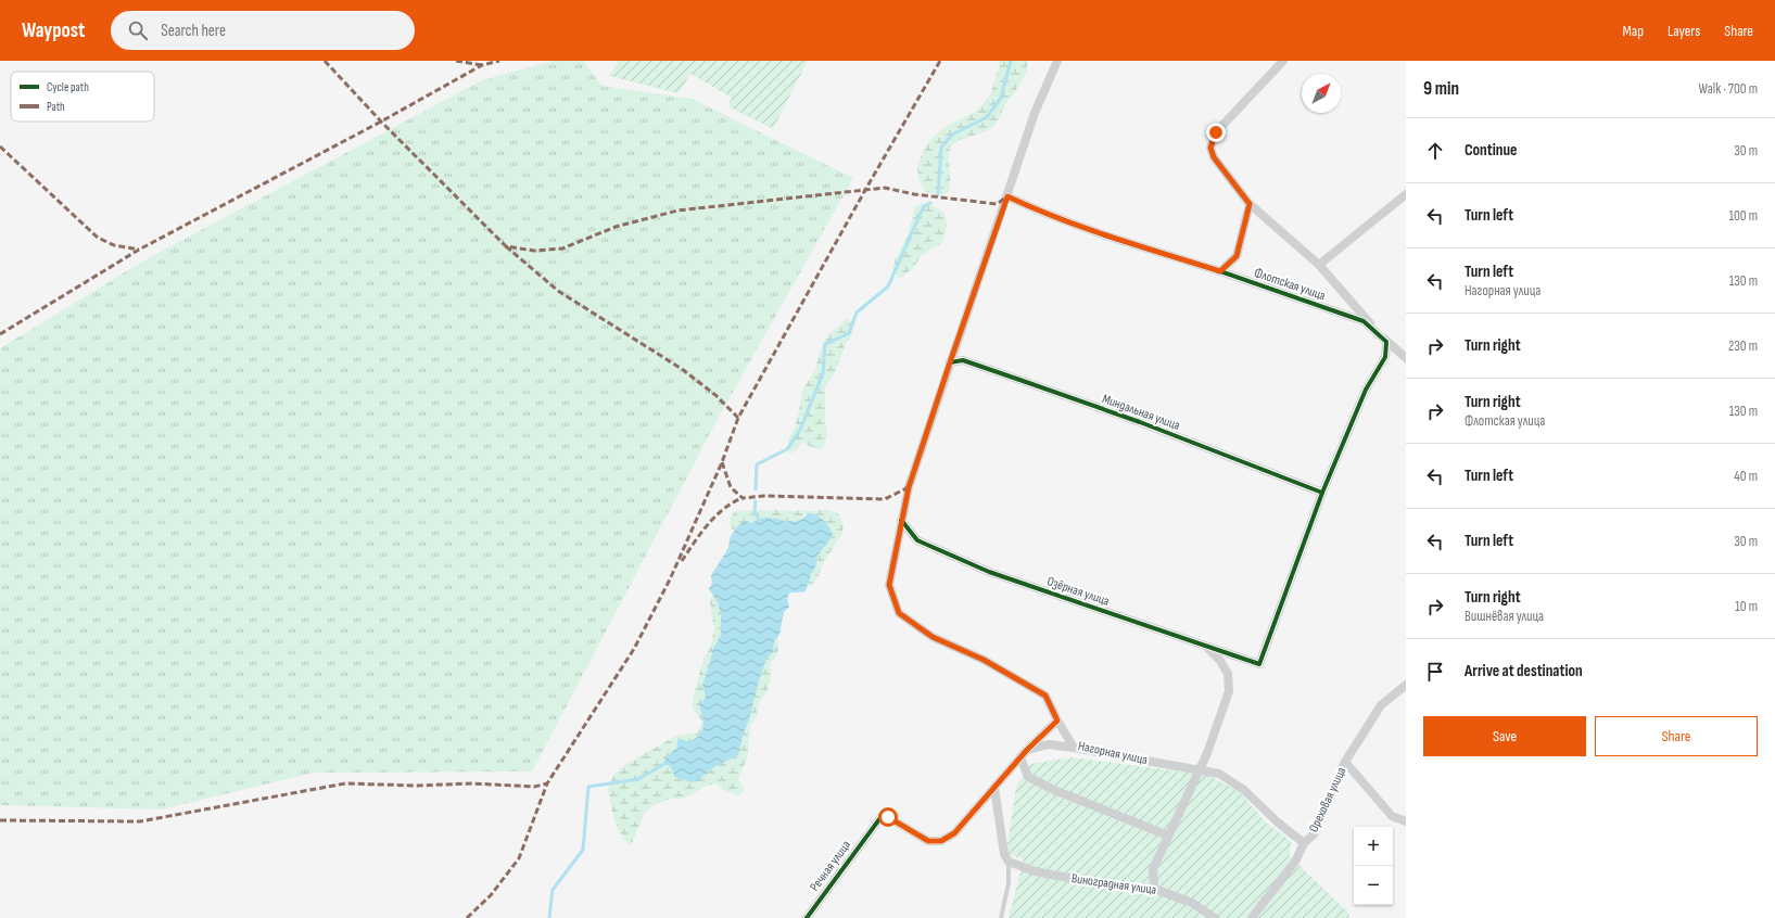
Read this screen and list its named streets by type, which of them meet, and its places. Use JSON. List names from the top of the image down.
{
  "streets": {
    "street": [
      "Флотская улица",
      "Миндальная улица",
      "Озёрная улица",
      "Нагорная улица",
      "Ореховая улица",
      "Речная улица",
      "Виноградная улица"
    ]
  },
  "crossings": [
    ["Миндальная улица", "Озёрная улица"],
    ["Озёрная улица", "Нагорная улица"],
    ["Нагорная улица", "Ореховая улица"]
  ],
  "legend": ["Cycle path", "Path"],
  "north": "top right",
  "page": {
    "header": "Waypost",
    "search": "Search here",
    "nav": ["Map", "Layers", "Share"],
    "heading": ["9 min", "Walk · 700 m"],
    "list": [
      ["Continue", "30 m"],
      ["Turn left", "100 m"],
      ["Turn left", "Нагорная улица", "130 m"],
      ["Turn right", "230 m"],
      ["Turn right", "Флотская улица", "130 m"],
      ["Turn left", "40 m"],
      ["Turn left", "30 m"],
      ["Turn right", "Вишнёвая улица", "10 m"],
      "Arrive at destination"
    ],
    "buttons": ["Save", "Share"],
    "map_buttons": ["+", "−"]
  }
}
